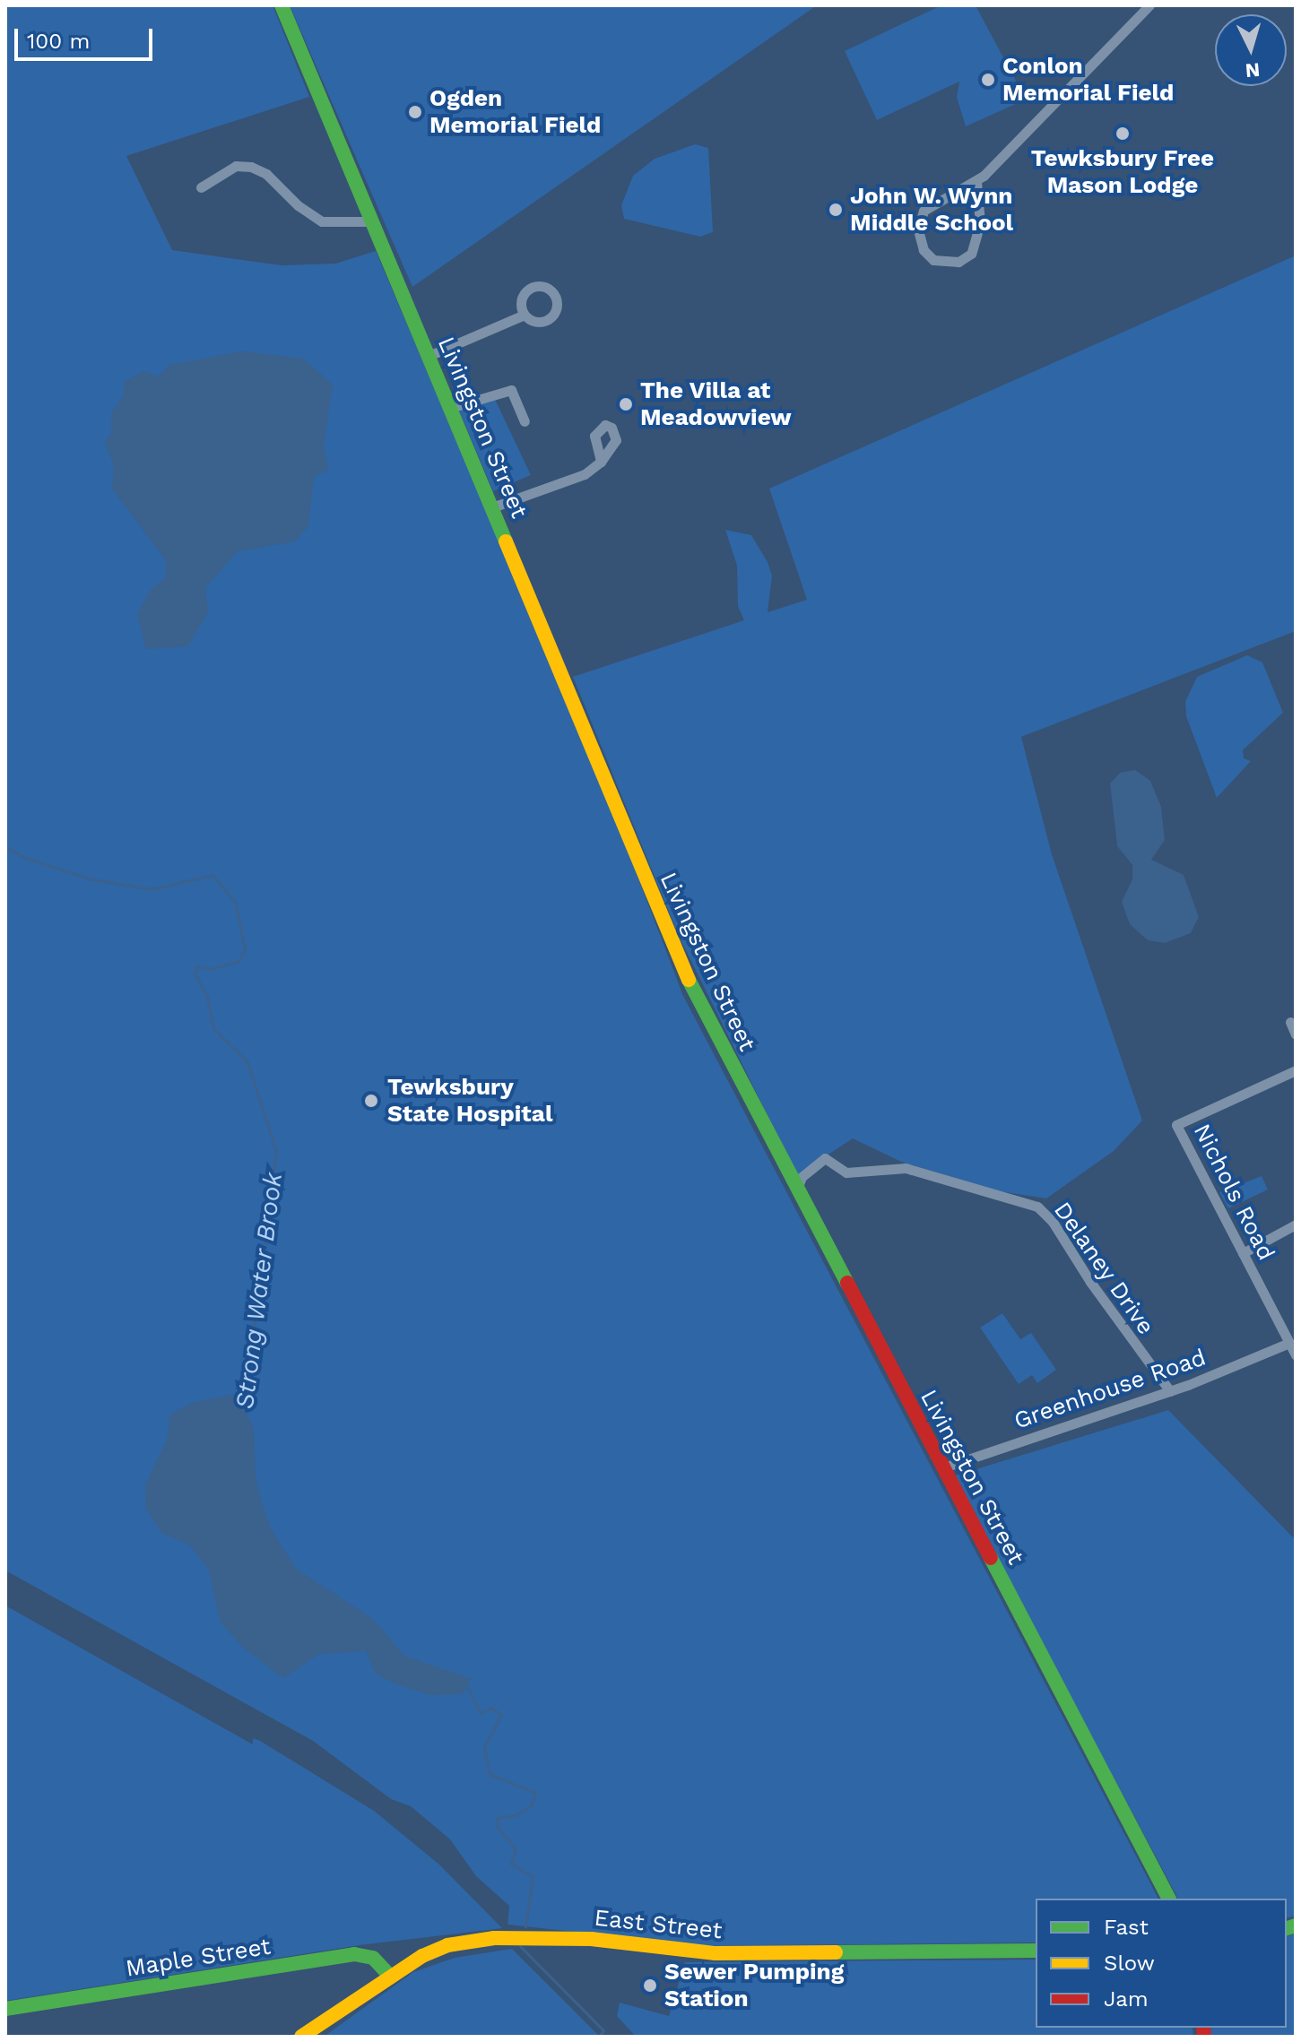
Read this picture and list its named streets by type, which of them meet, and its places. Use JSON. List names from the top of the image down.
{
  "streets": {
    "street": [
      "Livingston Street",
      "Nichols Road",
      "Delaney Drive",
      "Greenhouse Road",
      "East Street",
      "Maple Street"
    ]
  },
  "crossings": [
    ["Livingston Street", "Delaney Drive"],
    ["Livingston Street", "Greenhouse Road"],
    ["Nichols Road", "Greenhouse Road"],
    ["Delaney Drive", "Greenhouse Road"],
    ["East Street", "Maple Street"]
  ],
  "water": ["Strong Water Brook"],
  "places": [
    "Conlon Memorial Field",
    "Ogden Memorial Field",
    "Tewksbury Free Mason Lodge",
    "John W. Wynn Middle School",
    "The Villa at Meadowview",
    "Tewksbury State Hospital",
    "Sewer Pumping Station"
  ],
  "legend": ["Fast", "Slow", "Jam"],
  "scale_bar": "100 m",
  "north": "bottom"
}
